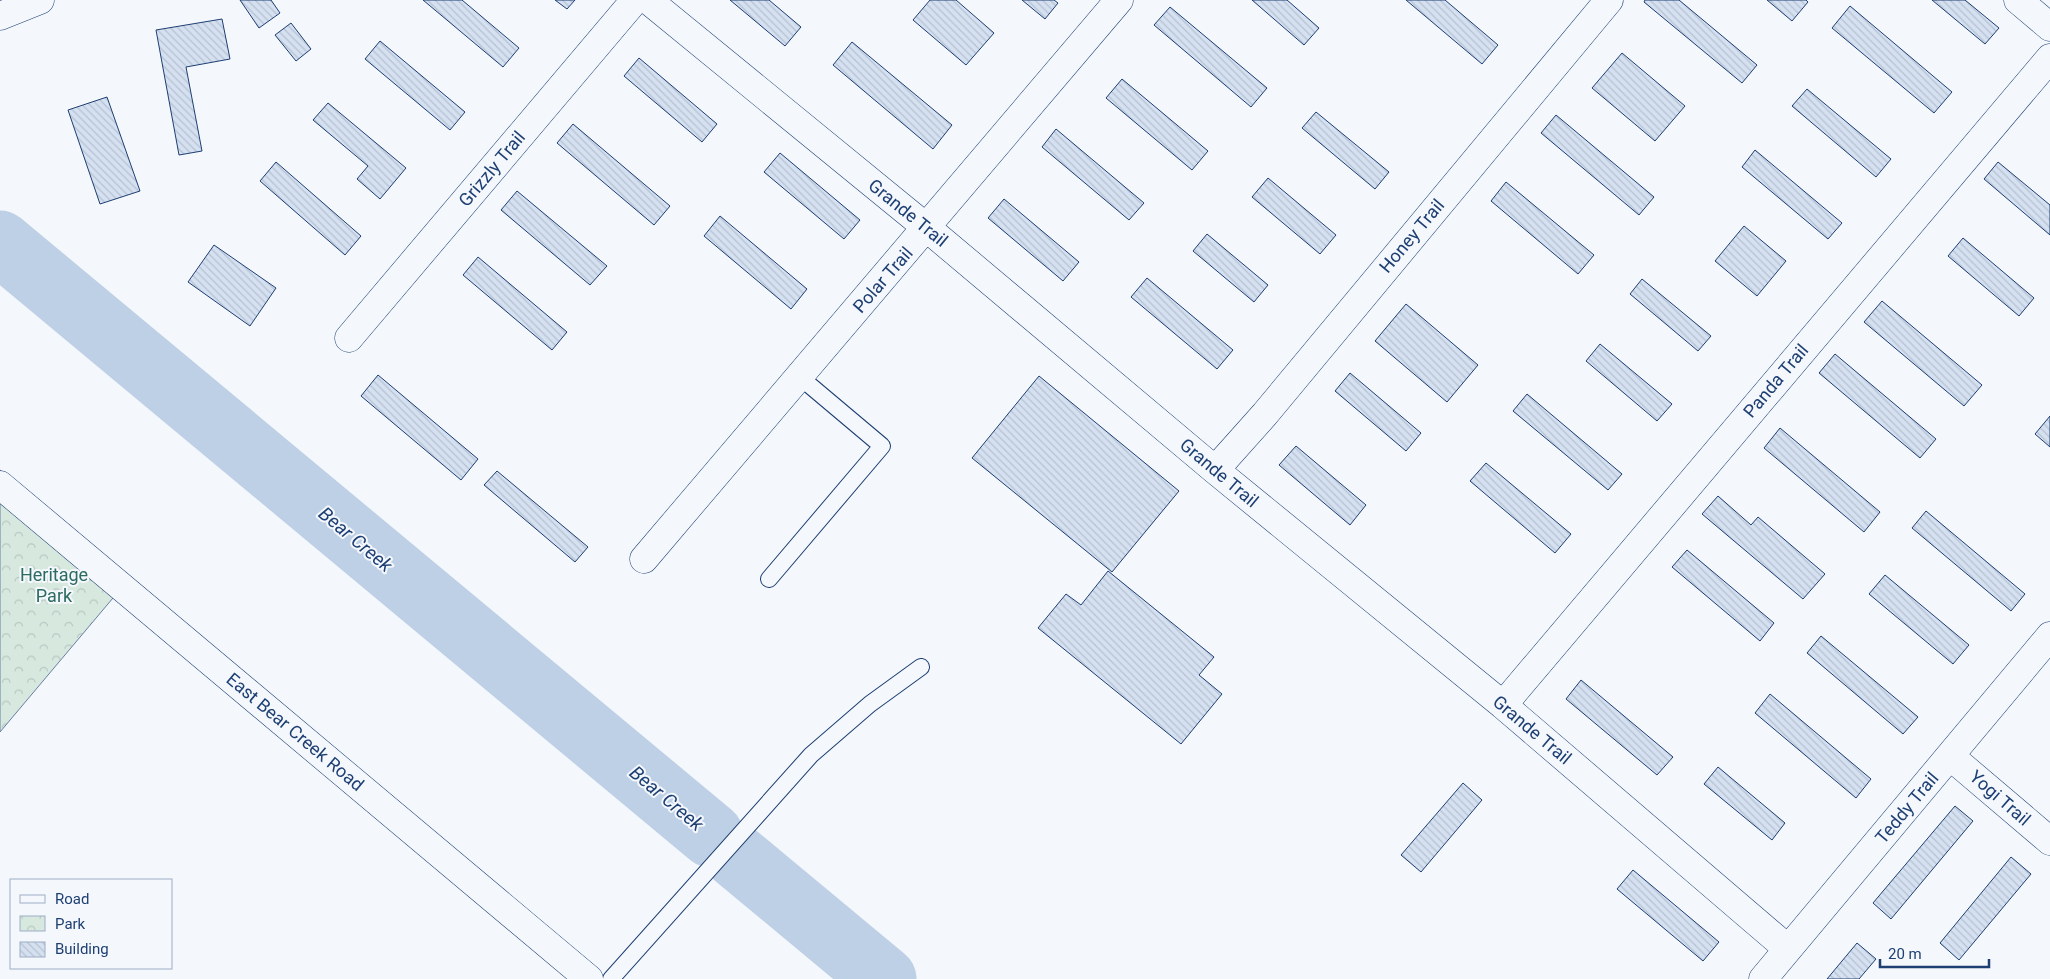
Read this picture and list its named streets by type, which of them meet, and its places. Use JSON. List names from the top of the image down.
{
  "streets": {
    "street": [
      "Grizzly Trail",
      "Grande Trail",
      "Honey Trail",
      "Polar Trail",
      "Panda Trail",
      "East Bear Creek Road",
      "Yogi Trail",
      "Teddy Trail"
    ]
  },
  "crossings": [
    ["Grande Trail", "Honey Trail"],
    ["Grande Trail", "Polar Trail"],
    ["Grande Trail", "Panda Trail"],
    ["Grande Trail", "Teddy Trail"],
    ["Yogi Trail", "Teddy Trail"]
  ],
  "water": ["Bear Creek"],
  "parks": ["Heritage Park"],
  "legend": ["Road", "Park", "Building"],
  "scale_bar": "20 m"
}
